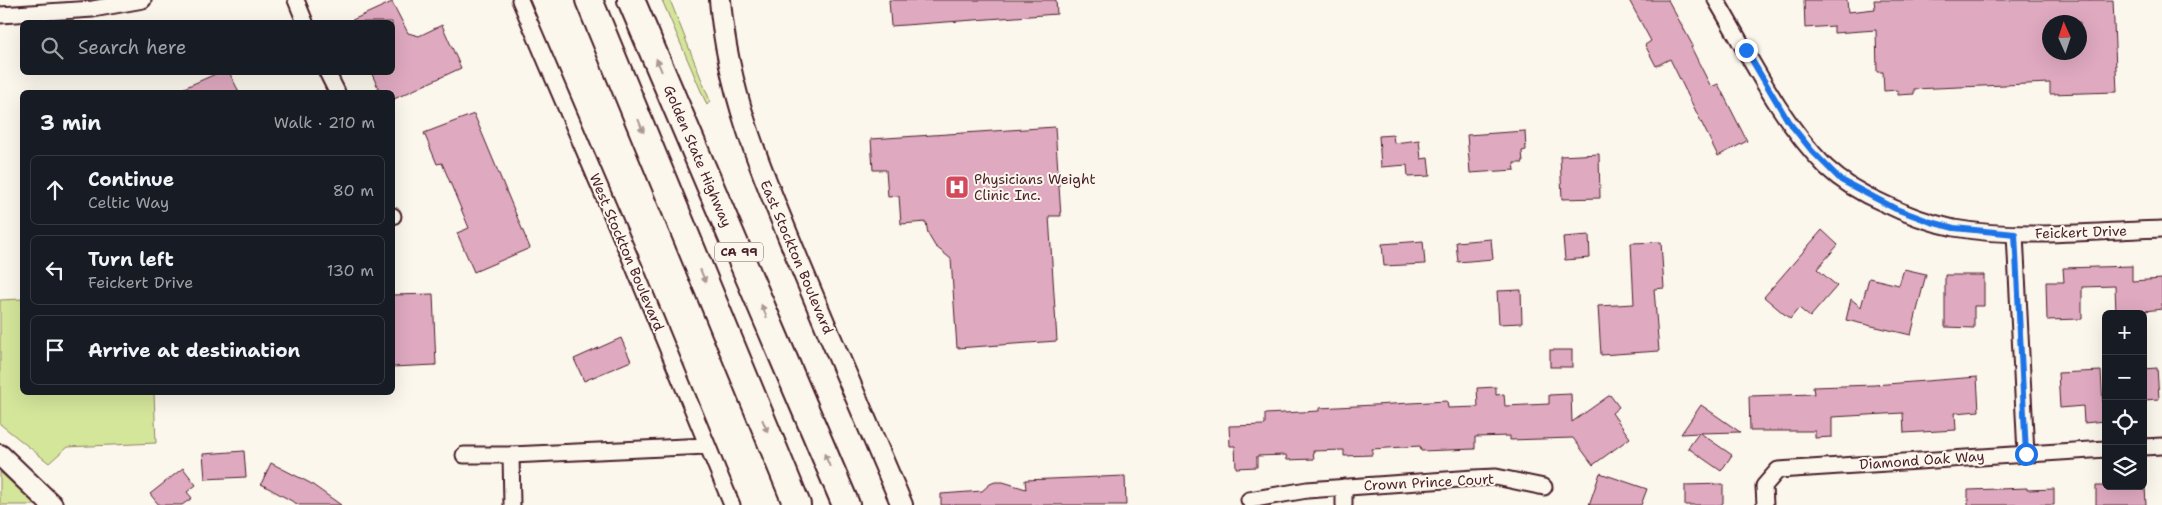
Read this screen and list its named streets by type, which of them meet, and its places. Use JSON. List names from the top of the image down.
{
  "streets": {
    "highway": ["Golden State Highway", "CA 99"],
    "street": [
      "Feickert Drive",
      "West Stockton Boulevard",
      "East Stockton Boulevard",
      "Diamond Oak Way",
      "Crown Prince Court"
    ]
  },
  "places": {
    "hospital": ["Physicians Weight Clinic Inc."]
  },
  "north": "top",
  "page": {
    "search": "Search here",
    "heading": ["3 min", "Walk · 210 m"],
    "list": [
      ["Continue", "Celtic Way", "80 m"],
      ["Turn left", "Feickert Drive", "130 m"],
      "Arrive at destination"
    ],
    "map_buttons": ["+", "−"]
  }
}
